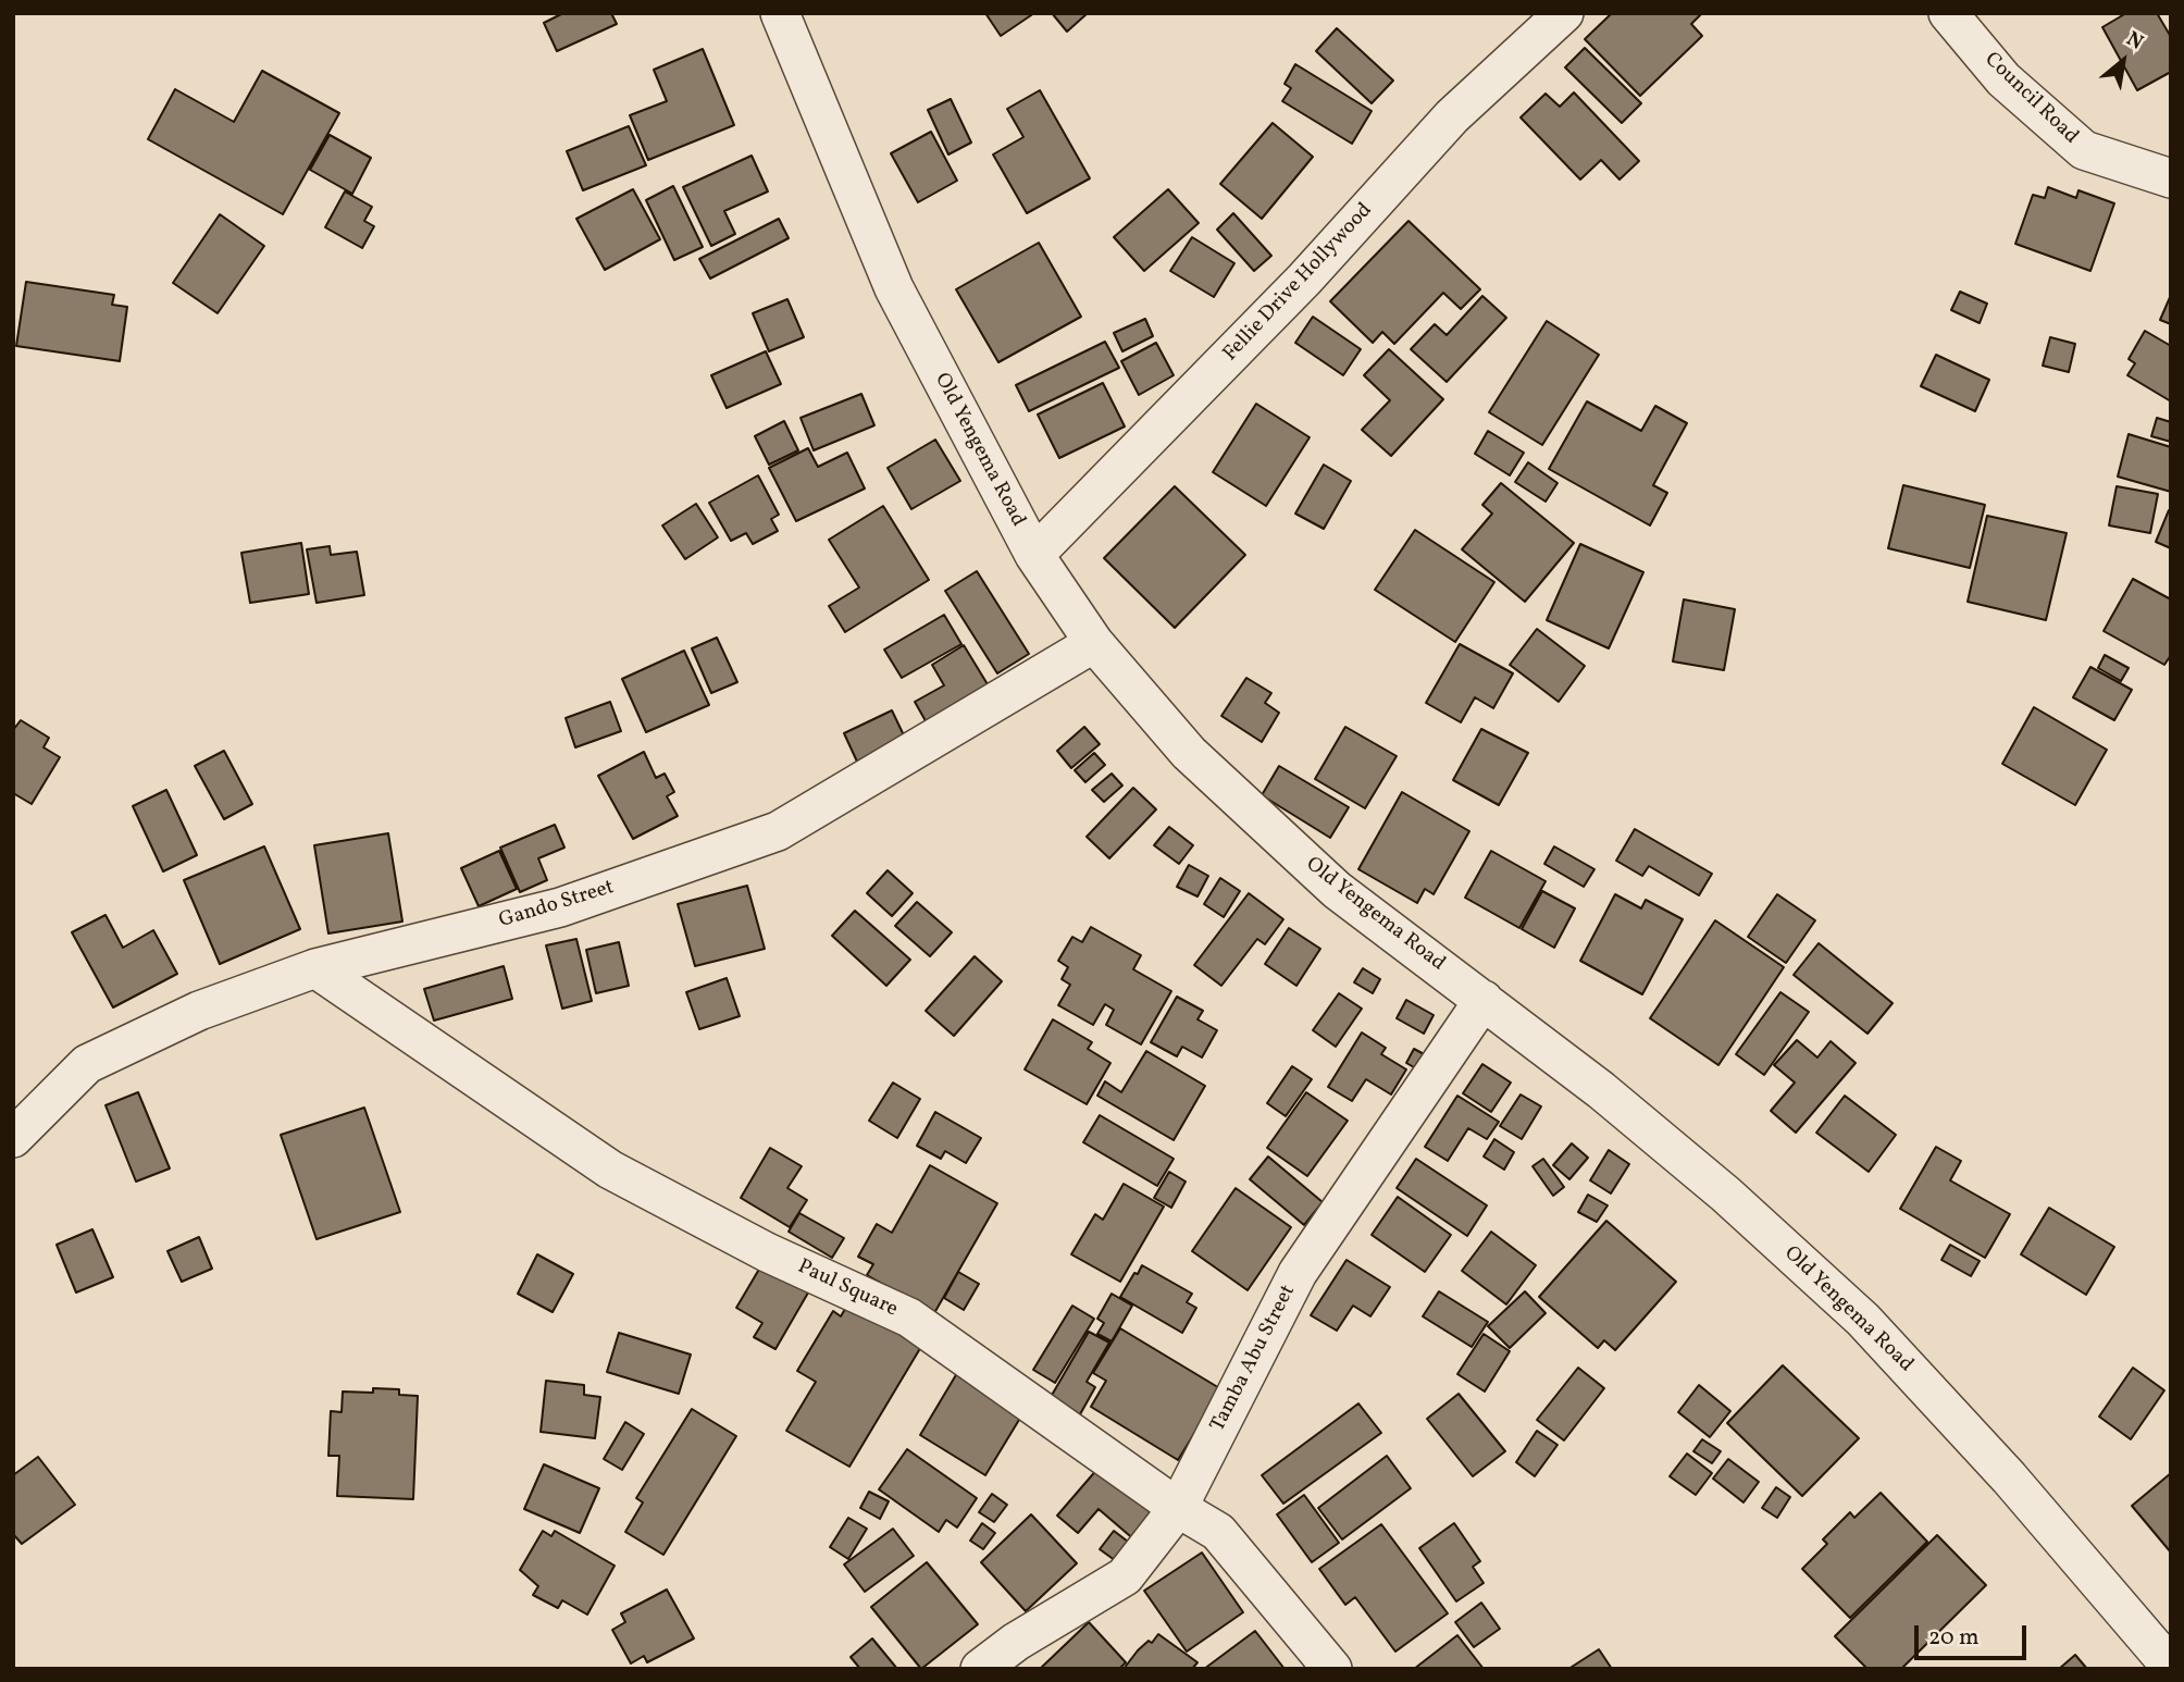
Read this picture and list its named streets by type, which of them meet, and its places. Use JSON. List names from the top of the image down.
{
  "streets": {
    "street": [
      "Council Road",
      "Fellie Drive Hollywood",
      "Old Yengema Road",
      "Gando Street",
      "Paul Square",
      "Tamba Abu Street"
    ]
  },
  "crossings": [
    ["Fellie Drive Hollywood", "Old Yengema Road"],
    ["Old Yengema Road", "Gando Street"],
    ["Old Yengema Road", "Tamba Abu Street"],
    ["Gando Street", "Paul Square"],
    ["Paul Square", "Tamba Abu Street"]
  ],
  "scale_bar": "20 m",
  "north": "top right"
}
